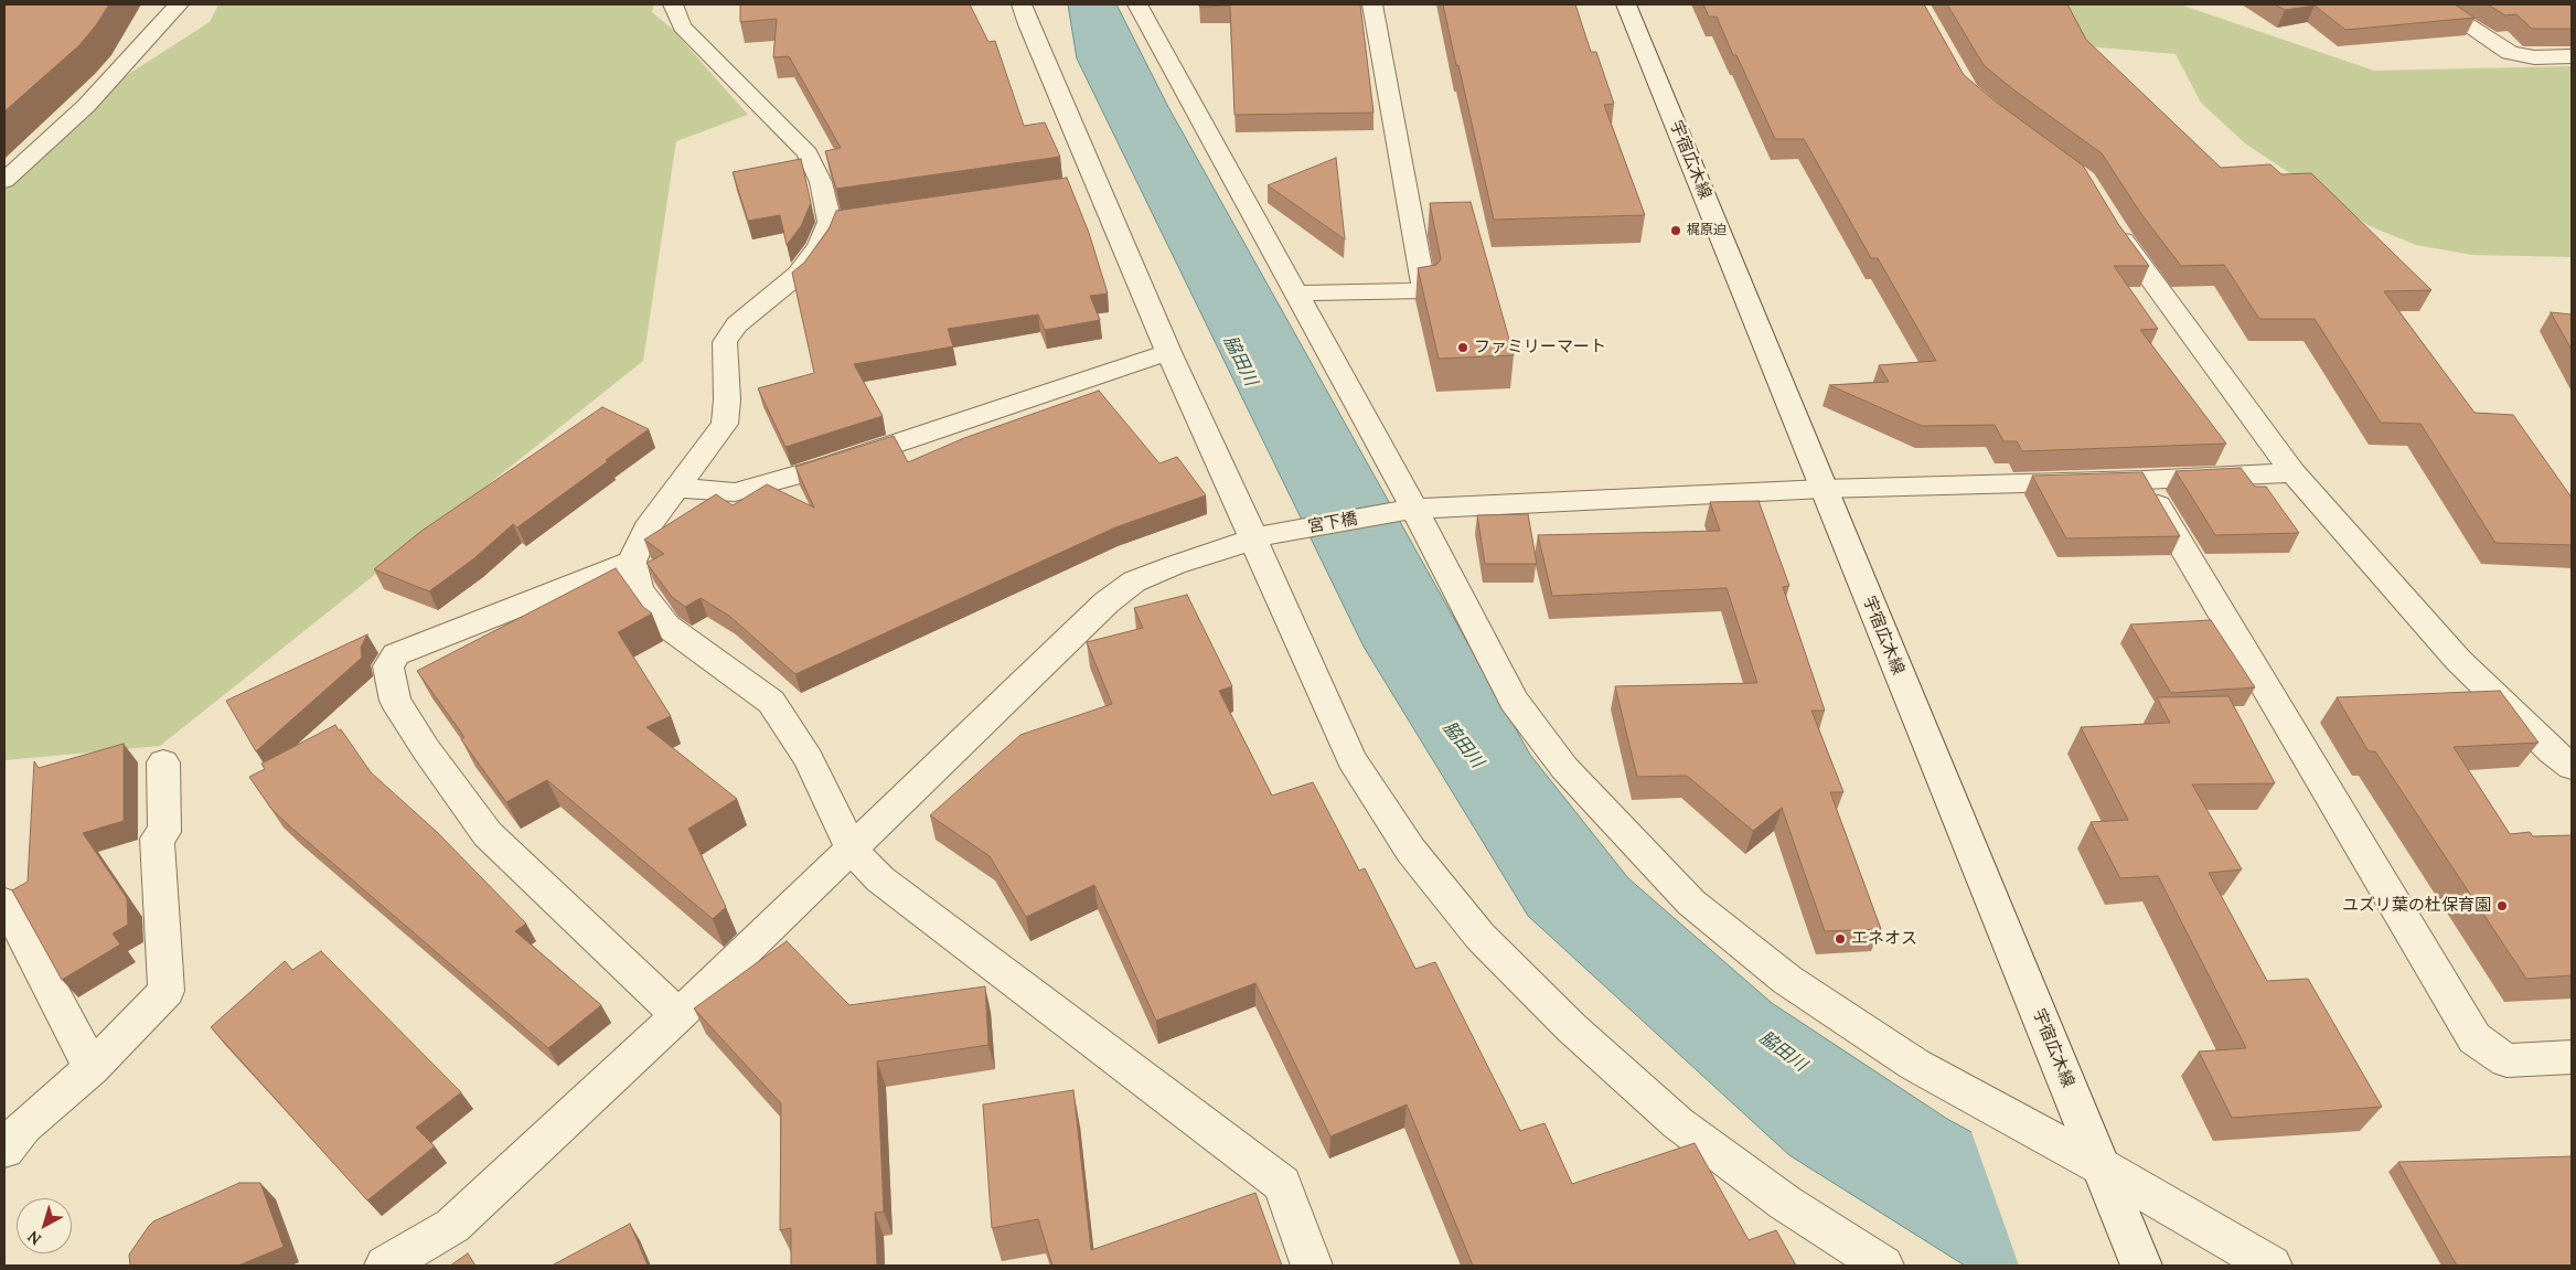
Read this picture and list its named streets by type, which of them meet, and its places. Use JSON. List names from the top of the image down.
{
  "streets": {
    "street": ["宇宿広木線", "宮下橋"]
  },
  "crossings": [
    ["宇宿広木線", "宮下橋"]
  ],
  "water": ["脇田川"],
  "places": [
    "梶原迫",
    "ファミリーマート",
    "ユズリ葉の杜保育園",
    "エネオス"
  ],
  "north": "bottom left"
}
